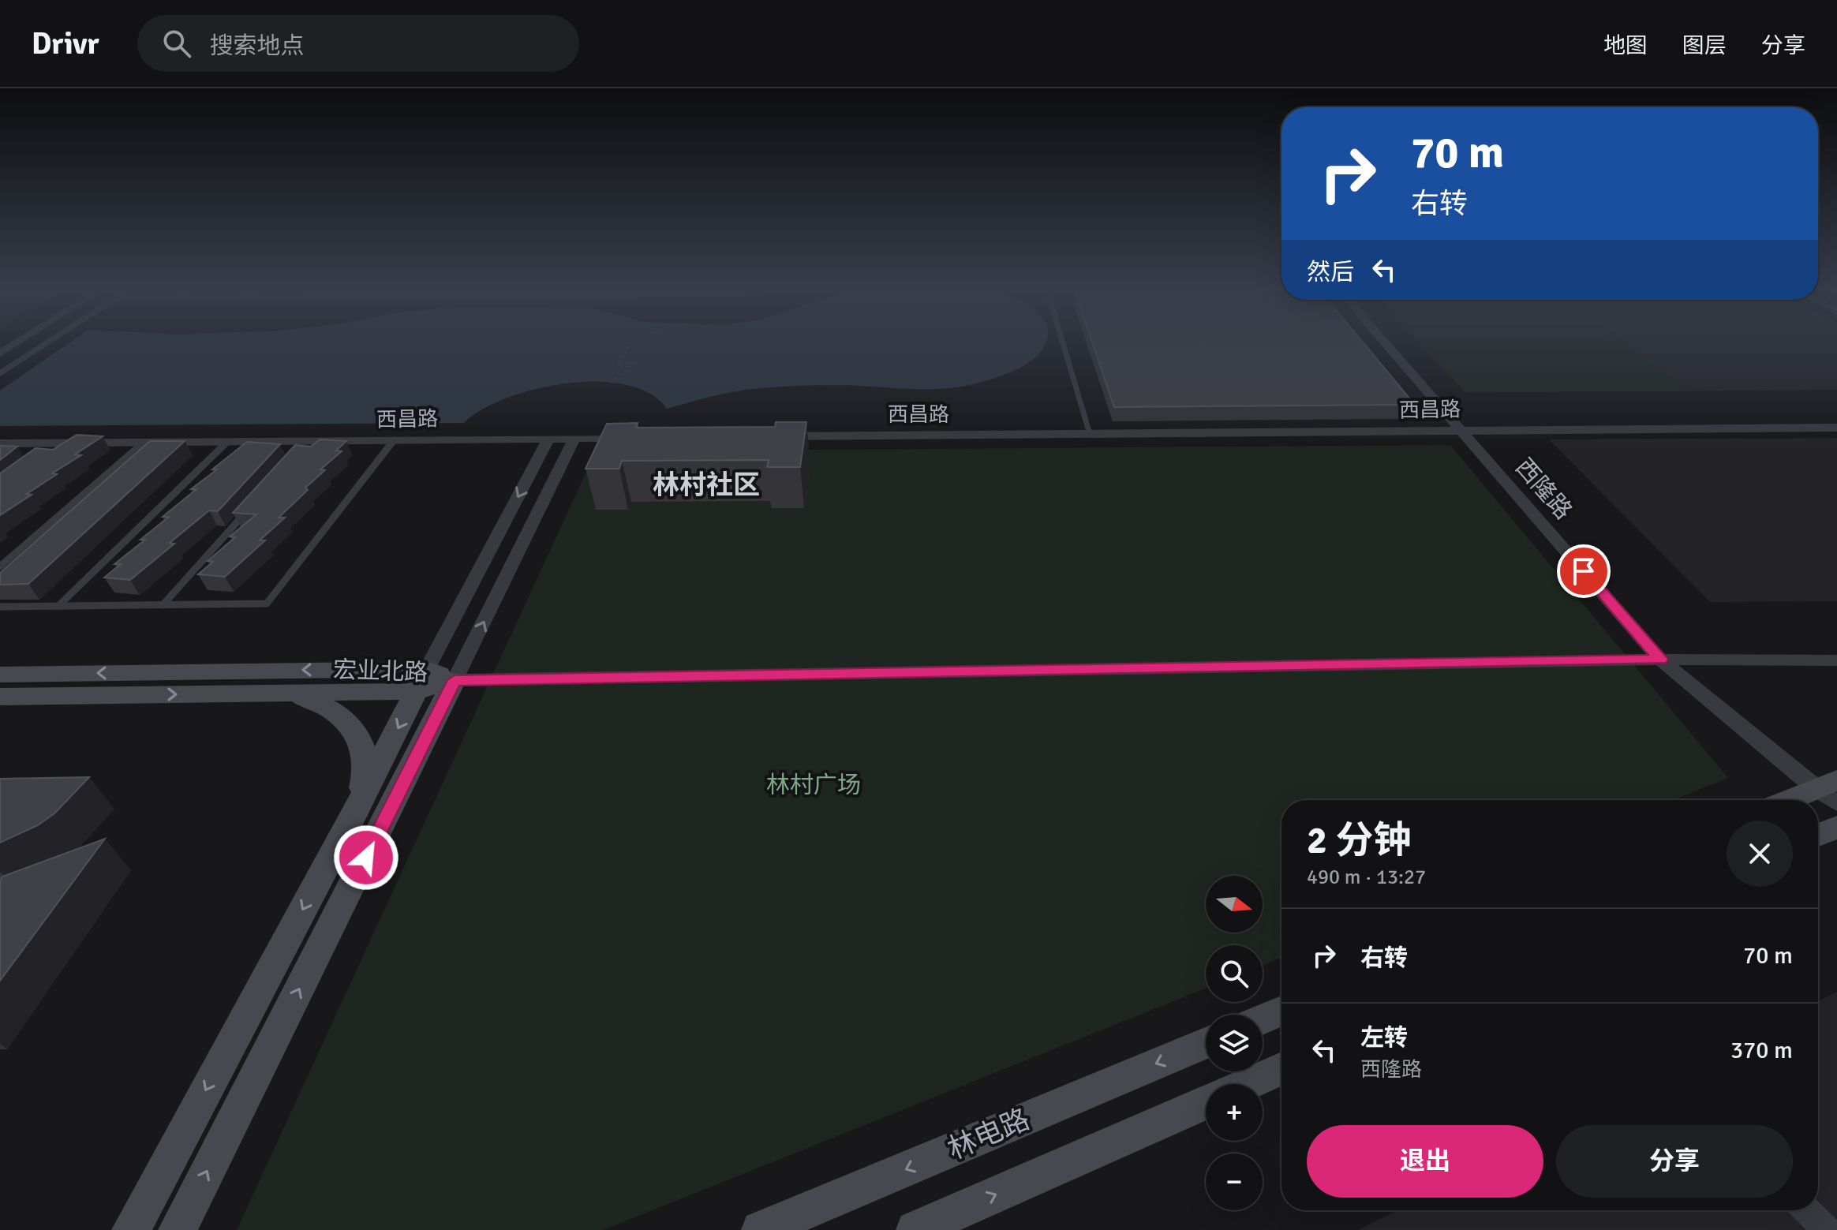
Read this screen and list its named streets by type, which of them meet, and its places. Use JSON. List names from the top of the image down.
{
  "streets": {
    "main road": ["宏业北路", "林电路"],
    "street": ["西昌路", "西隆路"]
  },
  "crossings": [
    ["西昌路", "西隆路"]
  ],
  "districts": ["林村社区"],
  "parks": ["林村广场"],
  "north": "right",
  "page": {
    "header": "Drivr",
    "search": "搜索地点",
    "nav": ["地图", "图层", "分享"],
    "turn": ["70 m", "右转"],
    "then": "然后",
    "heading": ["2 分钟", "490 m · 13:27"],
    "map_buttons": ["+", "−"],
    "list": [
      {
        "name": "右转",
        "value": "70 m"
      },
      {
        "name": "左转",
        "note": "西隆路",
        "value": "370 m"
      }
    ],
    "buttons": ["退出", "分享"]
  }
}
